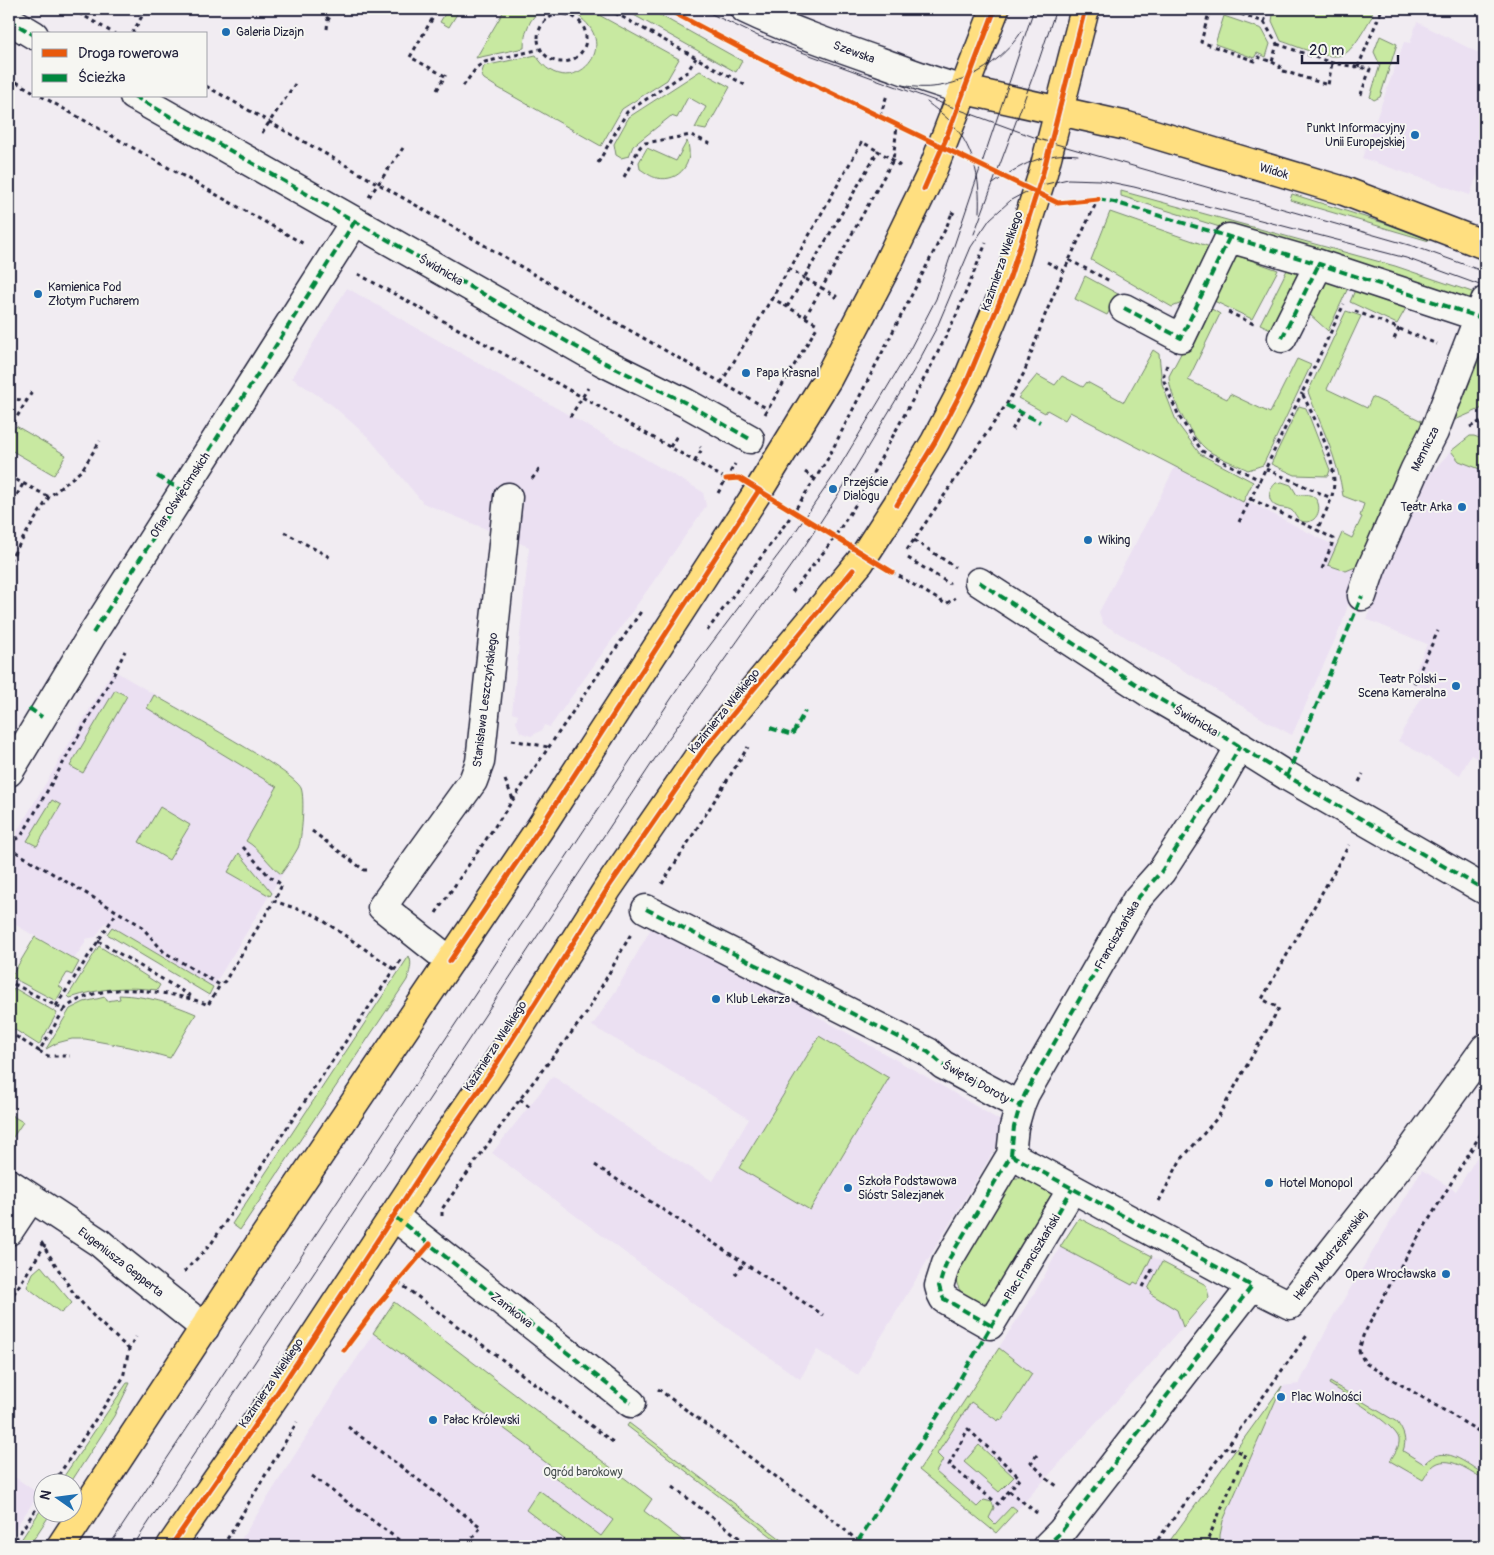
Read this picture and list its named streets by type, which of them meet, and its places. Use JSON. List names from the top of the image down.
{
  "streets": {
    "main road": ["Widok", "Kazimierza Wielkiego"],
    "street": [
      "Szewska",
      "Świdnicka",
      "Mennicza",
      "Ofiar Oświęcimskich",
      "Stanisława Leszczyńskiego",
      "Franciszkańska",
      "Świętej Doroty",
      "Heleny Modrzejewskiej",
      "Plac Franciszkański",
      "Eugeniusza Gepperta",
      "Zamkowa"
    ]
  },
  "crossings": [
    ["Szewska", "Widok"],
    ["Widok", "Kazimierza Wielkiego"],
    ["Kazimierza Wielkiego", "Zamkowa"],
    ["Świdnicka", "Ofiar Oświęcimskich"],
    ["Świdnicka", "Franciszkańska"],
    ["Franciszkańska", "Świętej Doroty"],
    ["Świętej Doroty", "Plac Franciszkański"]
  ],
  "parks": ["Ogród barokowy"],
  "places": [
    "Galeria Dizajn",
    "Punkt Informacyjny Unii Europejskiej",
    "Kamienica Pod Złotym Pucharem",
    "Papa Krasnal",
    "Przejście Dialogu",
    "Teatr Arka",
    "Wiking",
    "Teatr Polski – Scena Kameralna",
    "Klub Lekarza",
    "Hotel Monopol",
    "Szkoła Podstawowa Sióstr Salezjanek",
    "Opera Wrocławska",
    "Plac Wolności",
    "Pałac Królewski"
  ],
  "legend": ["Droga rowerowa", "Ścieżka"],
  "scale_bar": "20 m",
  "north": "left"
}
